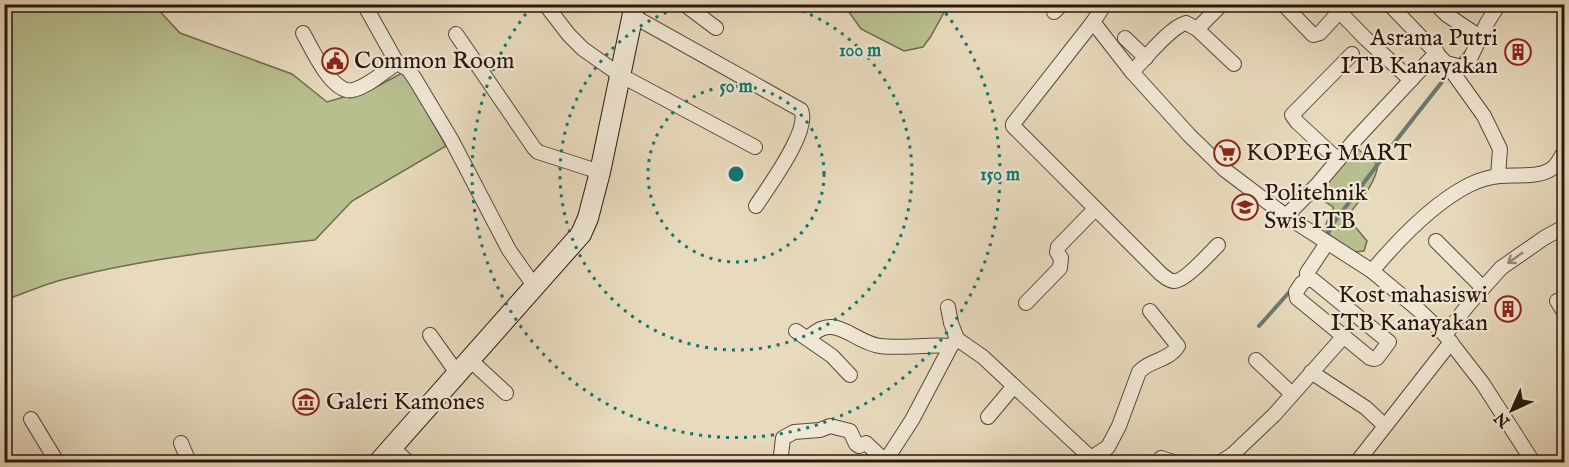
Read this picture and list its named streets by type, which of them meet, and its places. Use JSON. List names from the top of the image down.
{
  "places": {
    "building": ["Asrama Putri ITB Kanayakan", "Kost mahasiswi ITB Kanayakan"],
    "public building": ["Common Room"],
    "supermarket": ["KOPEG MART"],
    "school or university": ["Politehnik Swis ITB"],
    "museum": ["Galeri Kamones"]
  },
  "north": "bottom left",
  "rings": ["100 m", "50 m", "150 m"]
}
